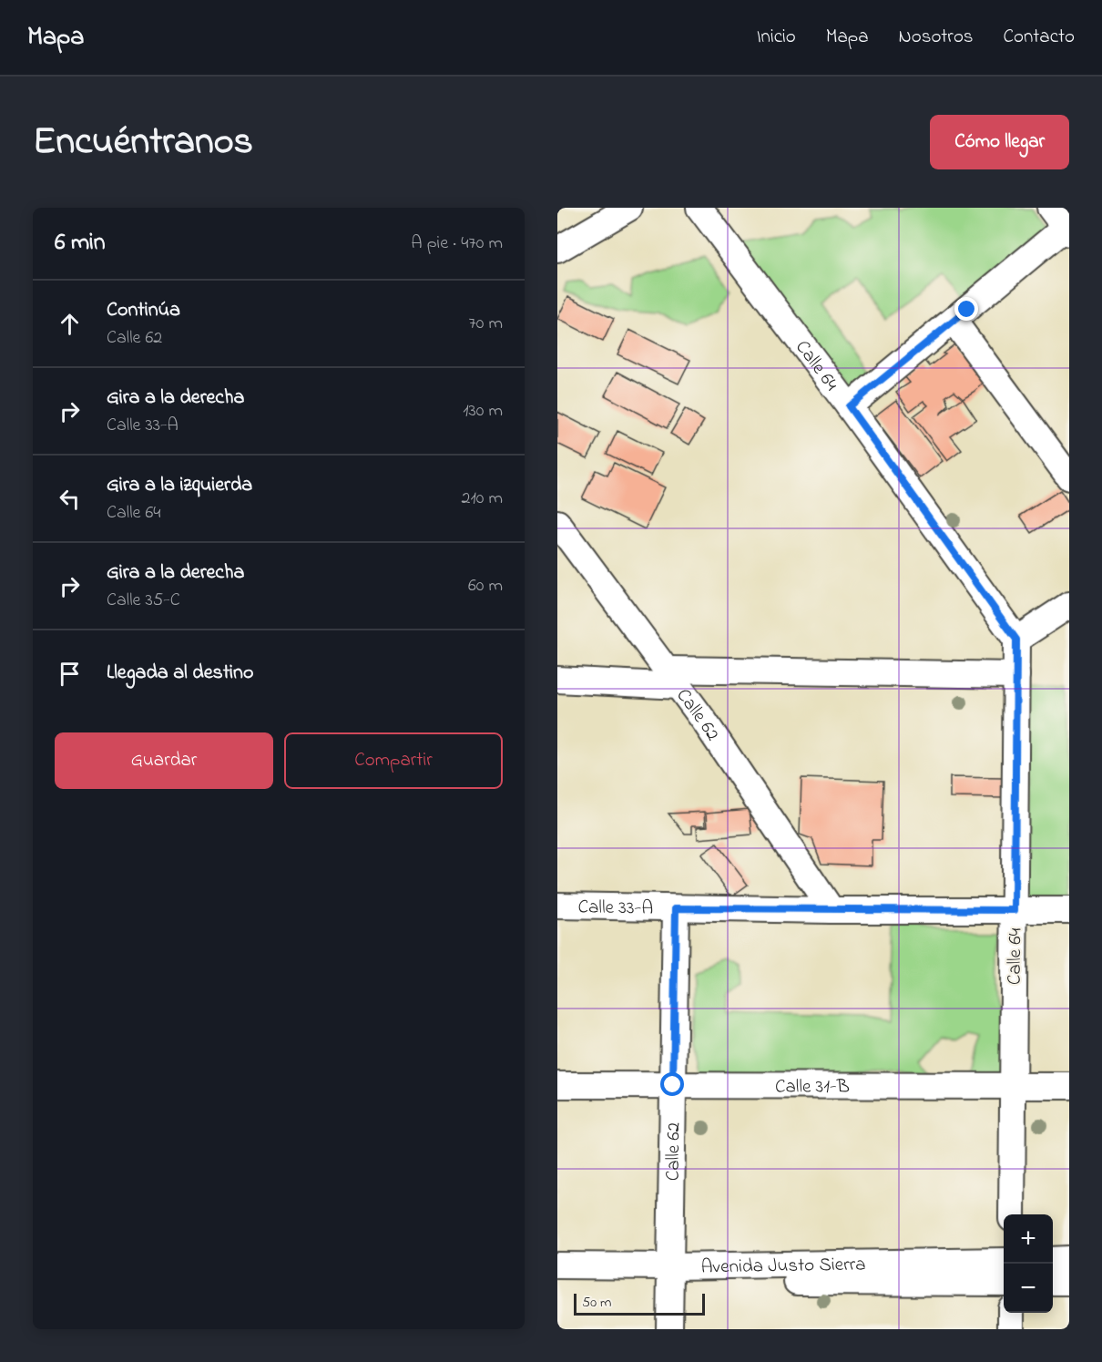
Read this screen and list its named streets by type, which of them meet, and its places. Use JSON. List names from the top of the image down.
{
  "streets": {
    "street": [
      "Calle 64",
      "Calle 62",
      "Calle 33-A",
      "Calle 31-B",
      "Avenida Justo Sierra"
    ]
  },
  "crossings": [
    ["Calle 64", "Calle 33-A"],
    ["Calle 64", "Calle 31-B"],
    ["Calle 62", "Calle 33-A"],
    ["Calle 62", "Calle 31-B"],
    ["Calle 62", "Avenida Justo Sierra"]
  ],
  "scale_bar": "50 m",
  "page": {
    "header": "Mapa",
    "nav": [
      "Inicio",
      "Mapa",
      "Nosotros",
      "Contacto"
    ],
    "title": "Encuéntranos",
    "buttons": [
      "Cómo llegar",
      ["Guardar", "Compartir"]
    ],
    "heading": ["6 min", "A pie · 470 m"],
    "list": [
      ["Continúa", "Calle 62", "70 m"],
      ["Gira a la derecha", "Calle 33-A", "130 m"],
      ["Gira a la izquierda", "Calle 64", "210 m"],
      ["Gira a la derecha", "Calle 35-C", "60 m"],
      "Llegada al destino"
    ],
    "map_buttons": ["+", "−"],
    "scale": "50 m"
  }
}
